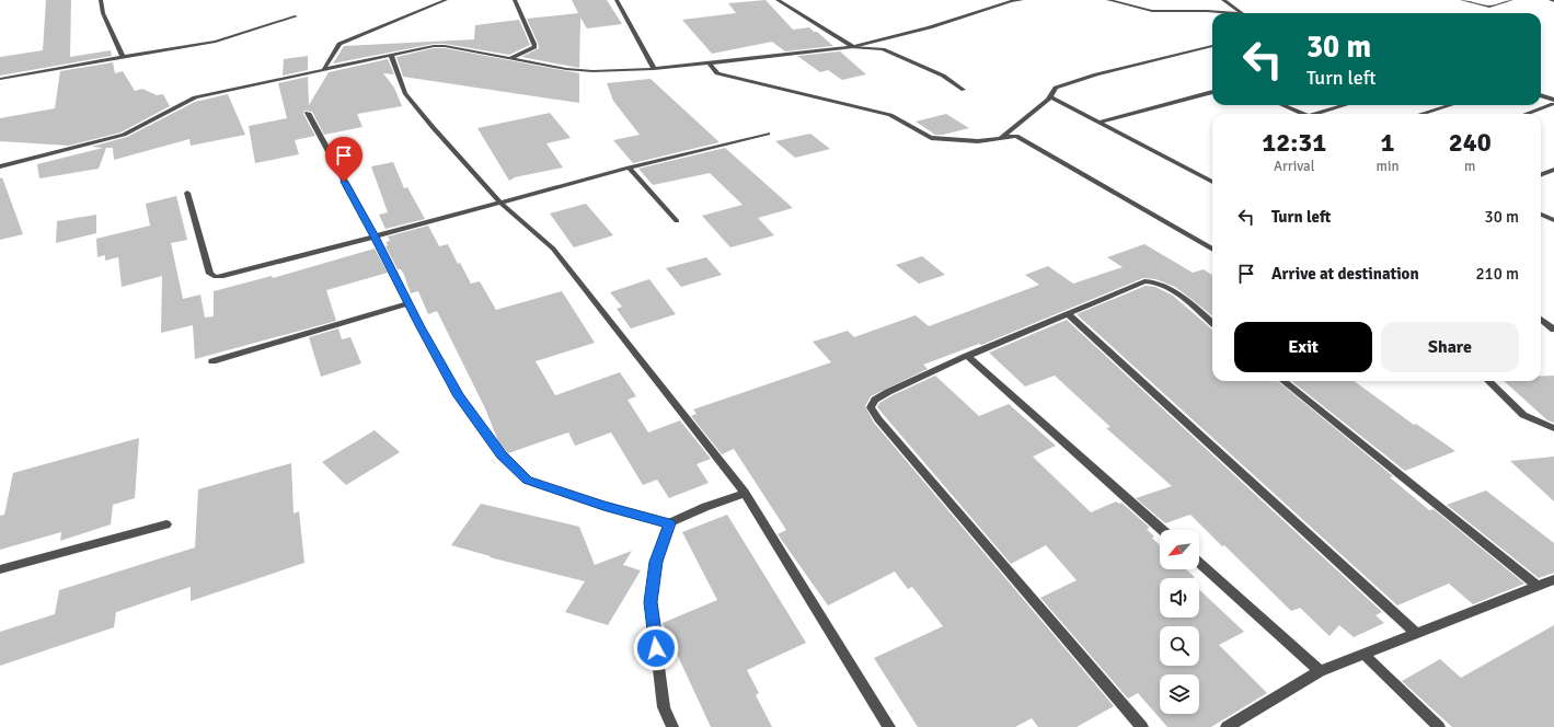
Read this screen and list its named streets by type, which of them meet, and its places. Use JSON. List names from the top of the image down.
{
  "north": "bottom left",
  "page": {
    "turn": ["30 m", "Turn left"],
    "eta": [
      "12:31",
      "Arrival",
      "1",
      "min",
      "240",
      "m"
    ],
    "list": [
      {
        "name": "Turn left",
        "value": "30 m"
      },
      {
        "name": "Arrive at destination",
        "value": "210 m"
      }
    ],
    "buttons": ["Exit", "Share"]
  }
}
